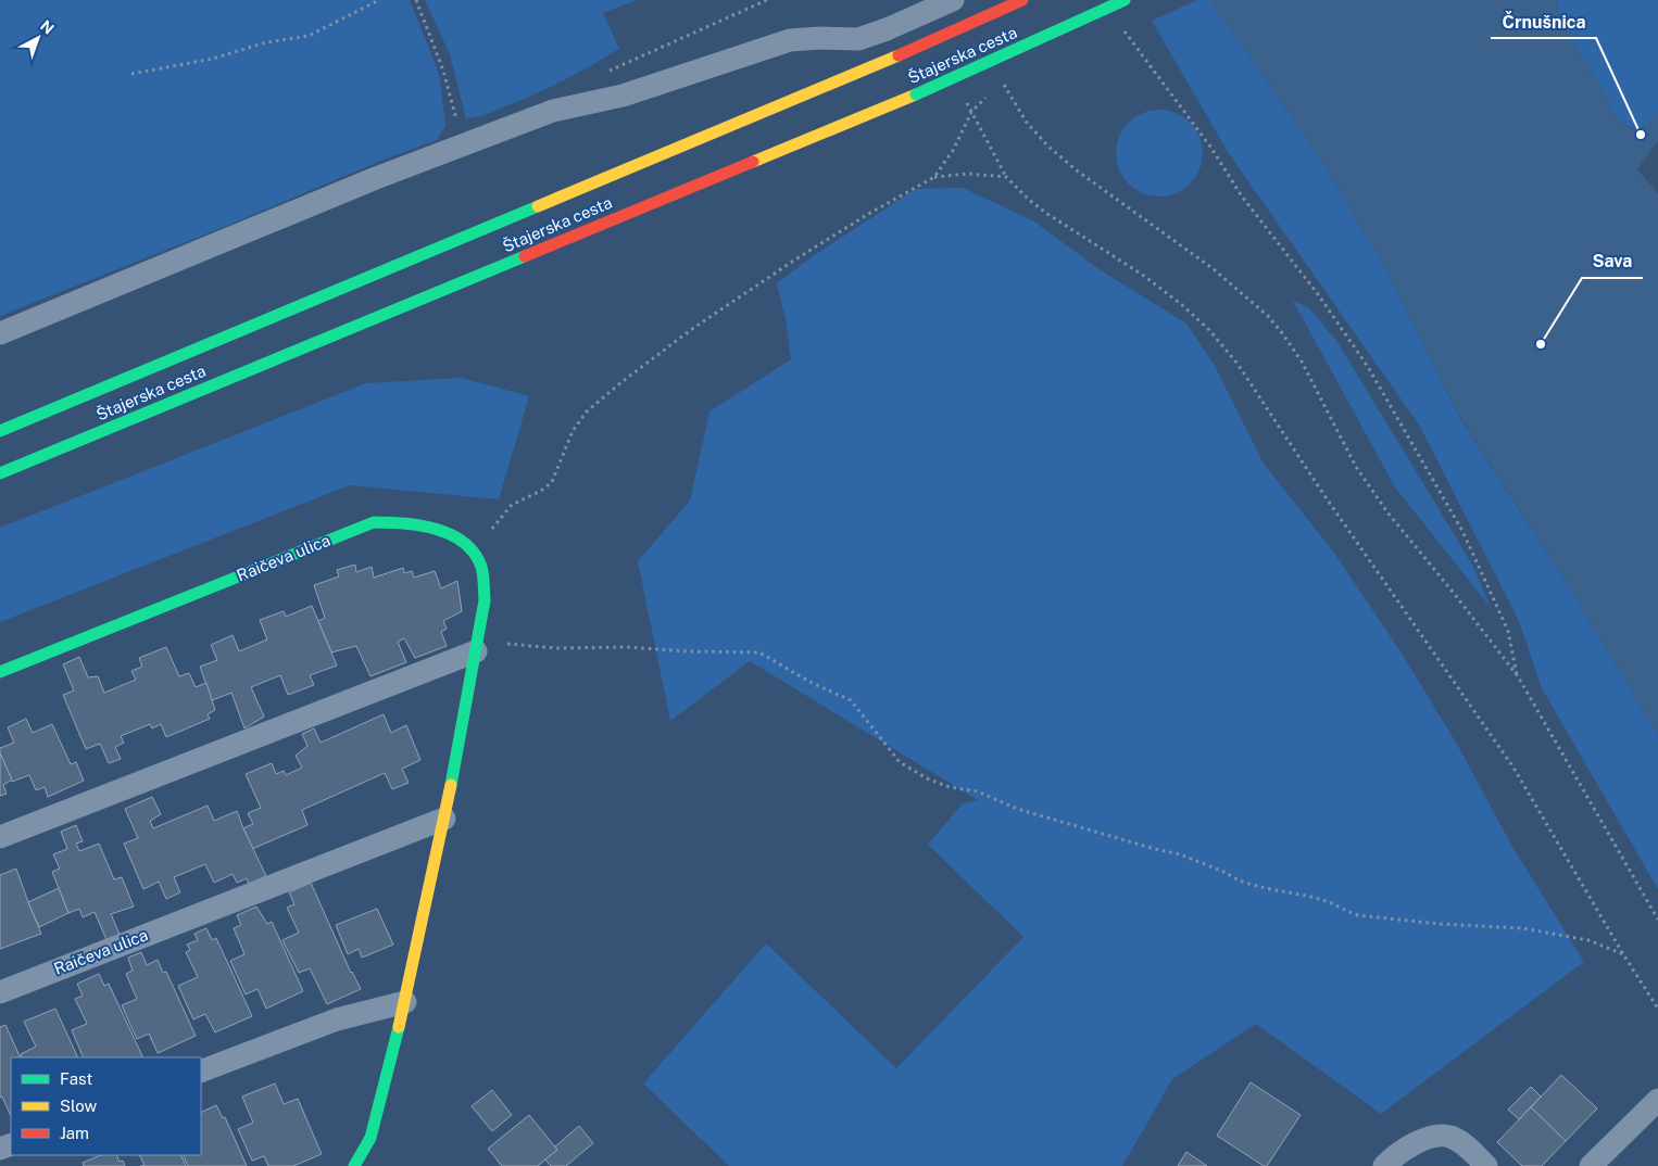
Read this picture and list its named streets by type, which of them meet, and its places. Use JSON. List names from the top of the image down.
{
  "streets": {
    "main road": ["Štajerska cesta", "Raičeva ulica"]
  },
  "places": ["Črnušnica", "Sava"],
  "legend": ["Fast", "Slow", "Jam"],
  "north": "top right"
}
